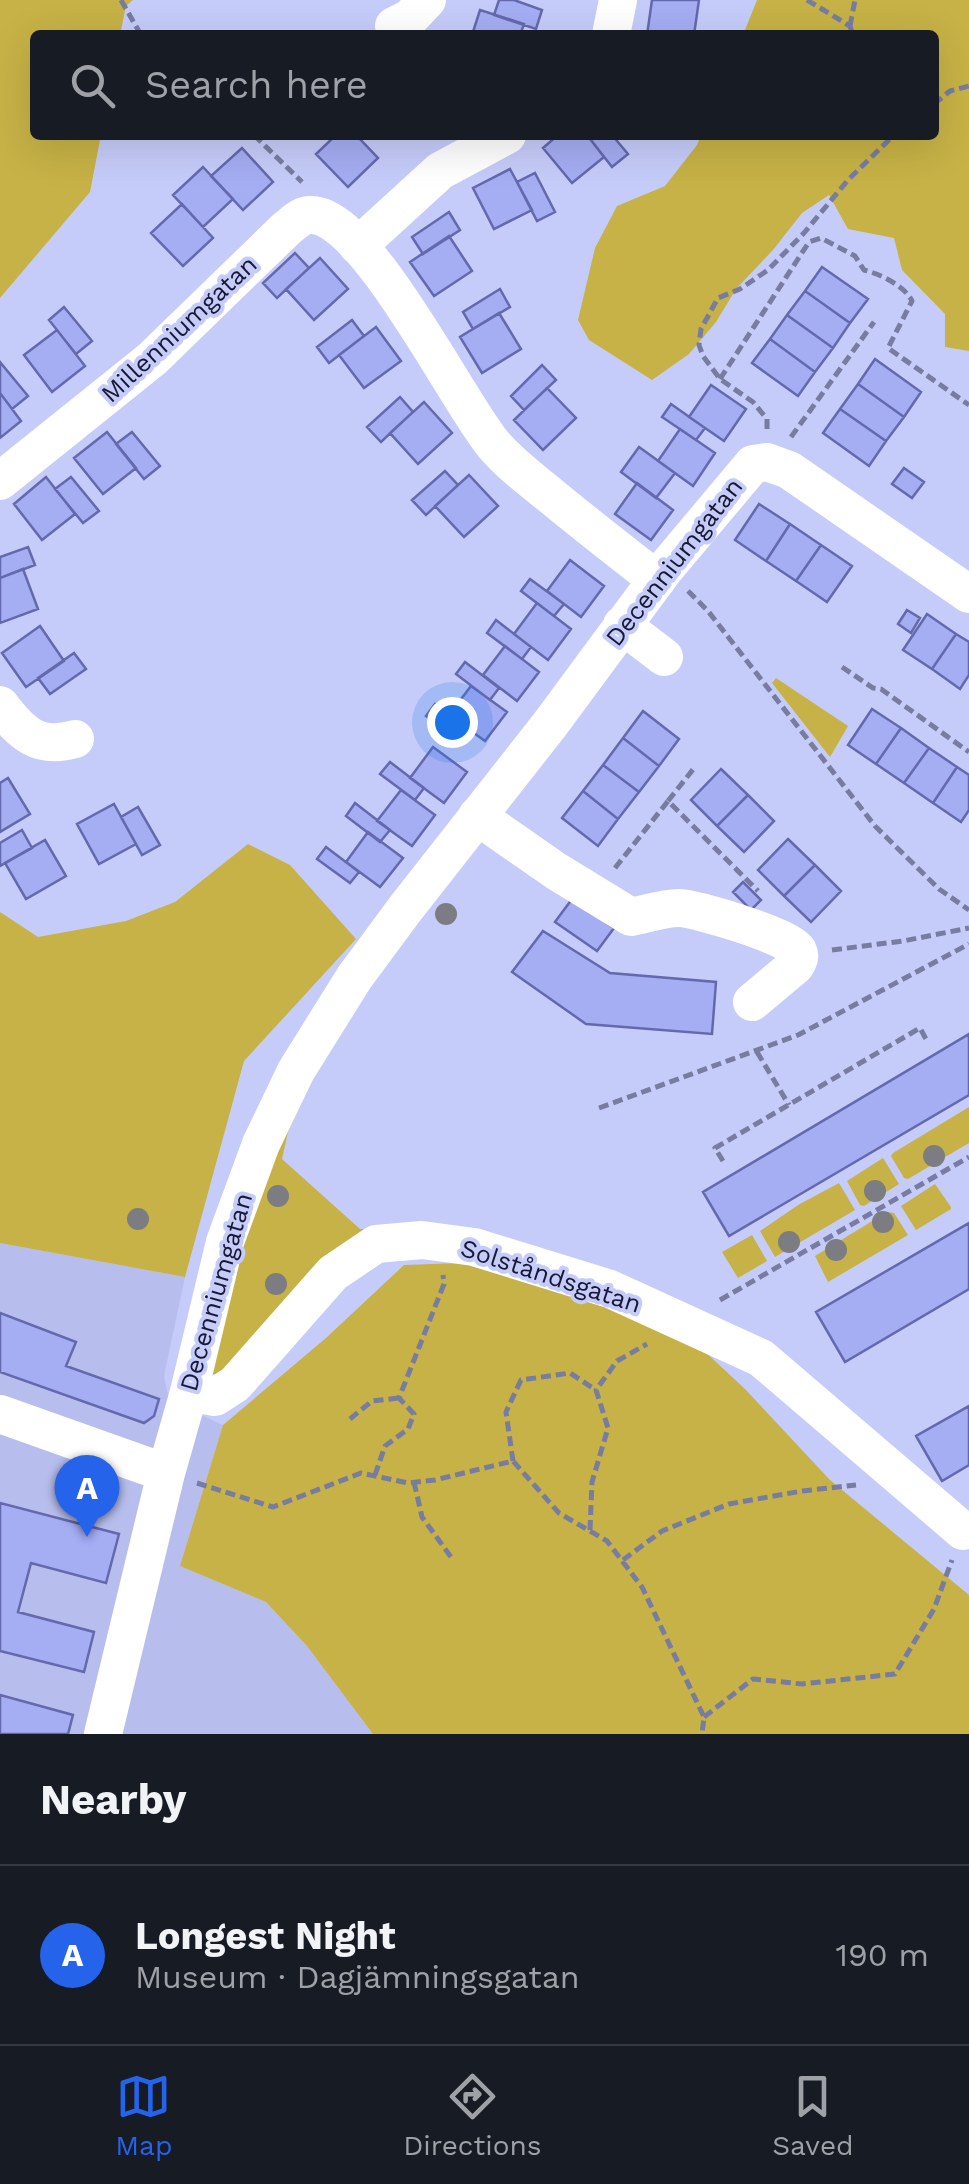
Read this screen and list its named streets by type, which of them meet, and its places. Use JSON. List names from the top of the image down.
{
  "streets": {
    "street": ["Millenniumgatan", "Decenniumgatan", "Solståndsgatan"]
  },
  "crossings": [
    ["Decenniumgatan", "Solståndsgatan"]
  ],
  "page": {
    "search": "Search here",
    "pins": "A",
    "heading": "Nearby",
    "list": [
      {
        "mark": "A",
        "name": "Longest Night",
        "note": "Museum · Dagjämningsgatan",
        "value": "190 m"
      }
    ],
    "nav": ["Map", "Directions", "Saved"]
  }
}
